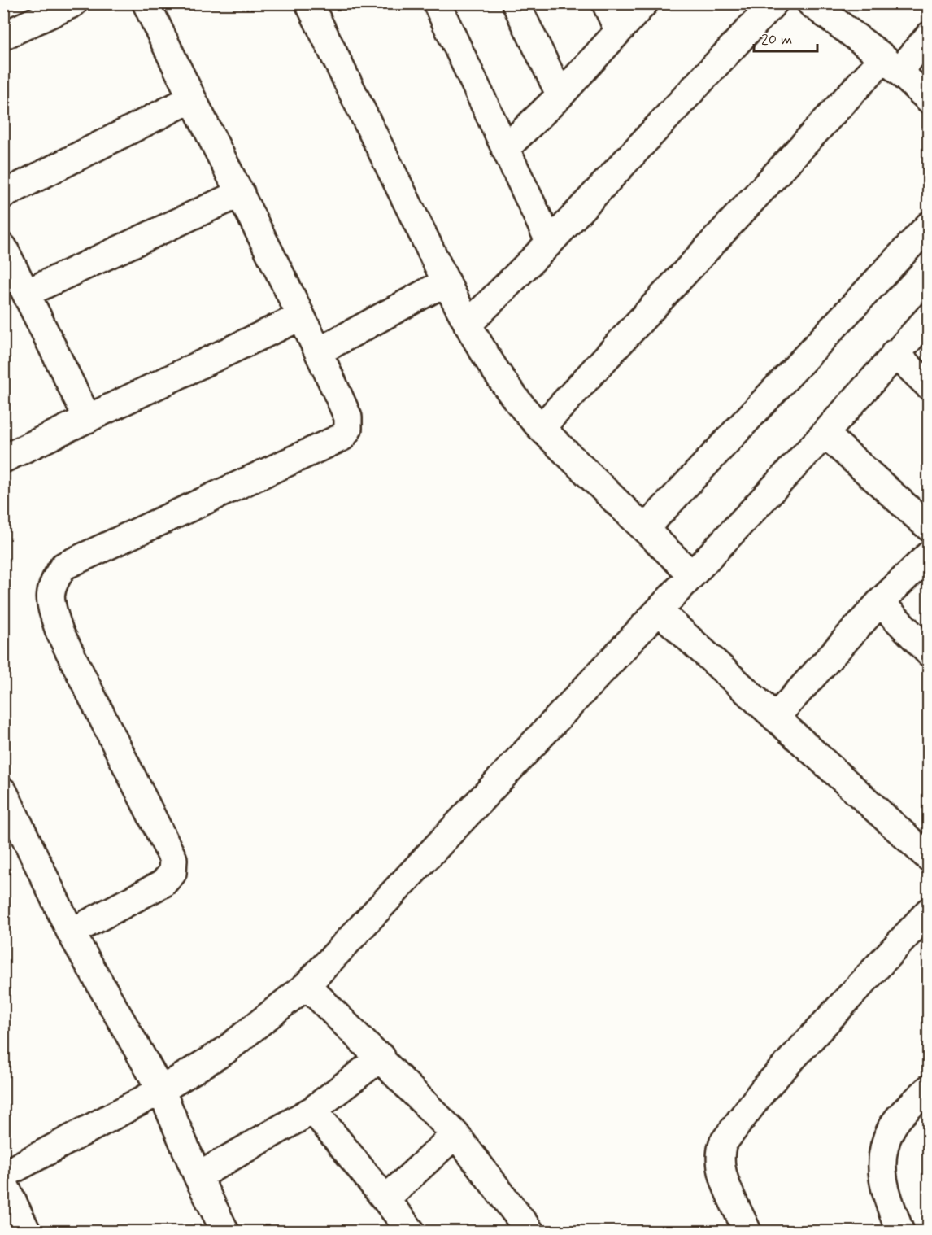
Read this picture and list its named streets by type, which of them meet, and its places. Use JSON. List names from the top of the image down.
{
  "scale_bar": "20 m"
}
